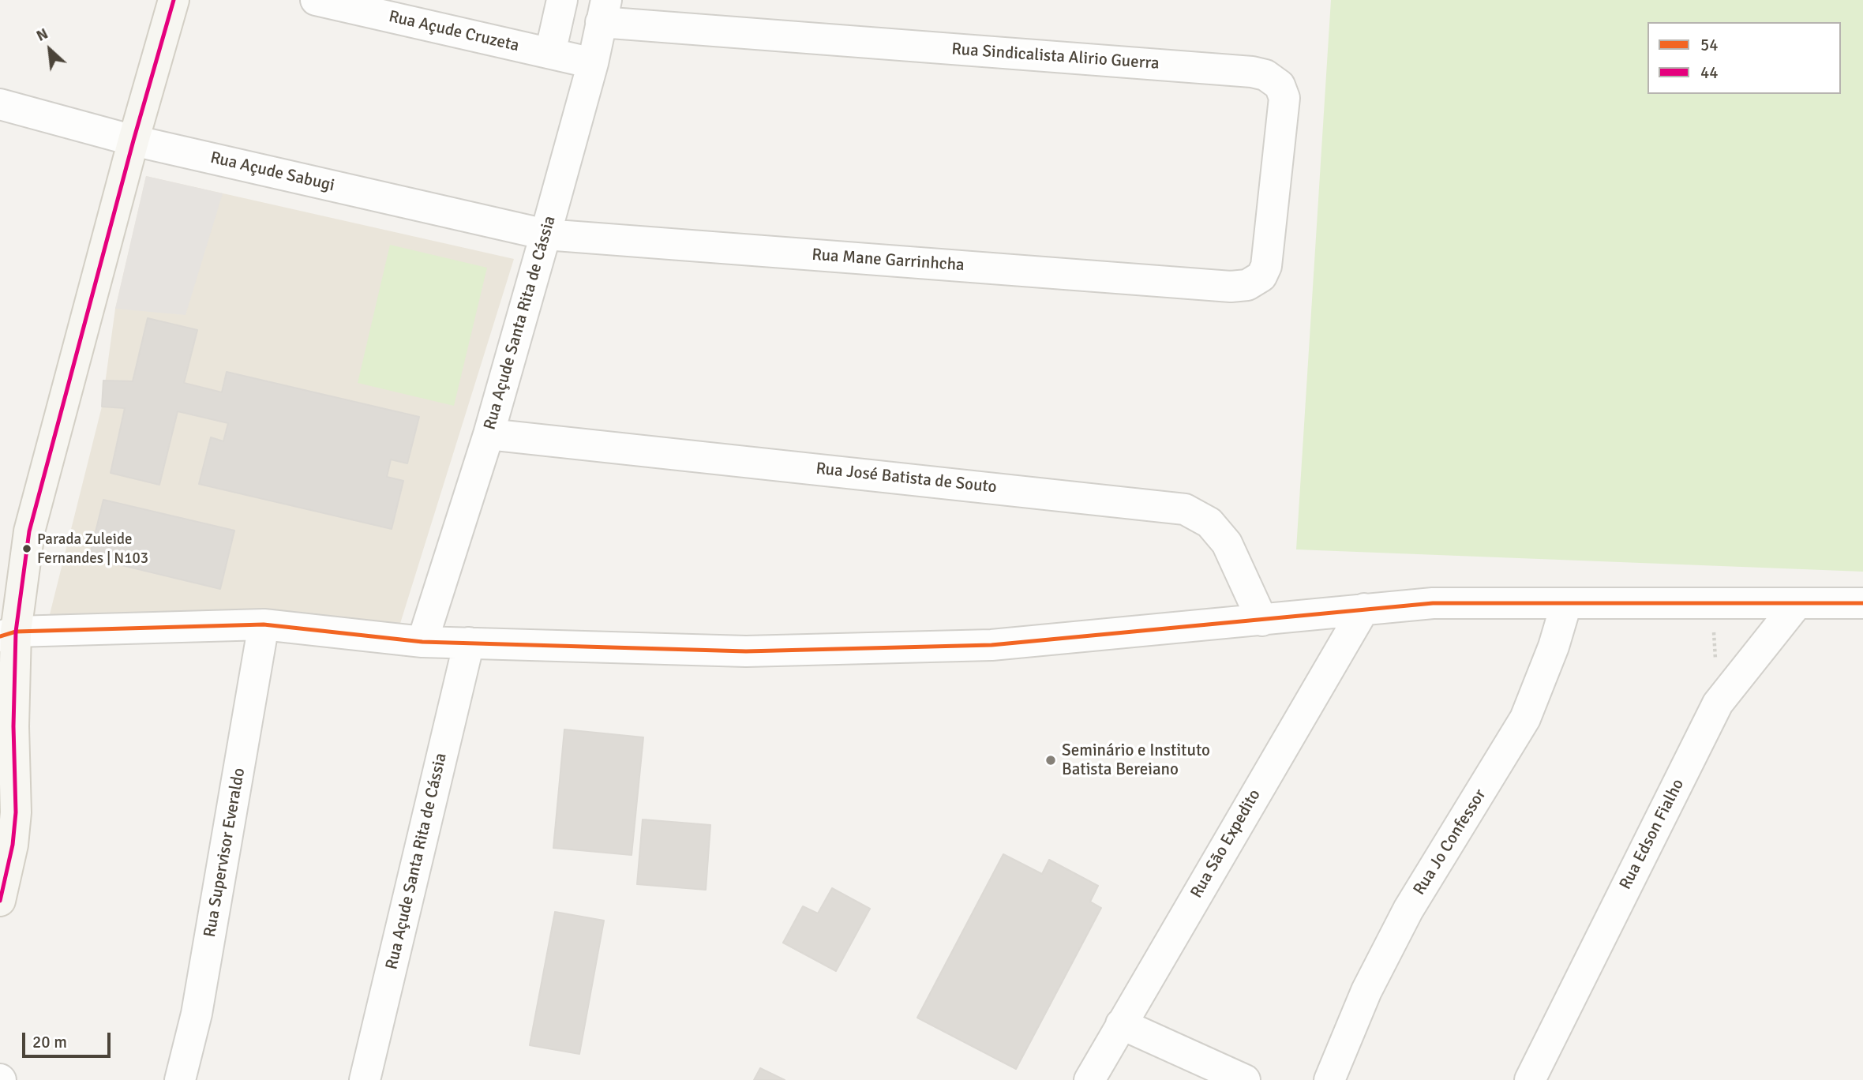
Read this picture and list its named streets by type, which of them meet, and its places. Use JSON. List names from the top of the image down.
{
  "streets": {
    "street": [
      "Rua Açude Cruzeta",
      "Rua Sindicalista Alirio Guerra",
      "Rua Açude Sabugi",
      "Rua Mane Garrinhcha",
      "Rua Açude Santa Rita de Cássia",
      "Rua José Batista de Souto",
      "Rua Edson Fialho",
      "Rua Jo Confessor",
      "Rua São Expedito",
      "Rua Supervisor Everaldo"
    ]
  },
  "crossings": [
    ["Rua Açude Cruzeta", "Rua Açude Santa Rita de Cássia"],
    ["Rua Sindicalista Alirio Guerra", "Rua Mane Garrinhcha"],
    ["Rua Sindicalista Alirio Guerra", "Rua Açude Santa Rita de Cássia"],
    ["Rua Açude Sabugi", "Rua Mane Garrinhcha"],
    ["Rua Açude Sabugi", "Rua Açude Santa Rita de Cássia"],
    ["Rua Mane Garrinhcha", "Rua Açude Santa Rita de Cássia"],
    ["Rua Açude Santa Rita de Cássia", "Rua José Batista de Souto"]
  ],
  "places": ["Parada Zuleide Fernandes | N103", "Seminário e Instituto Batista Bereiano"],
  "lines": ["transit line 44", "transit line 54"],
  "legend": ["54", "44"],
  "scale_bar": "20 m",
  "north": "top left"
}
